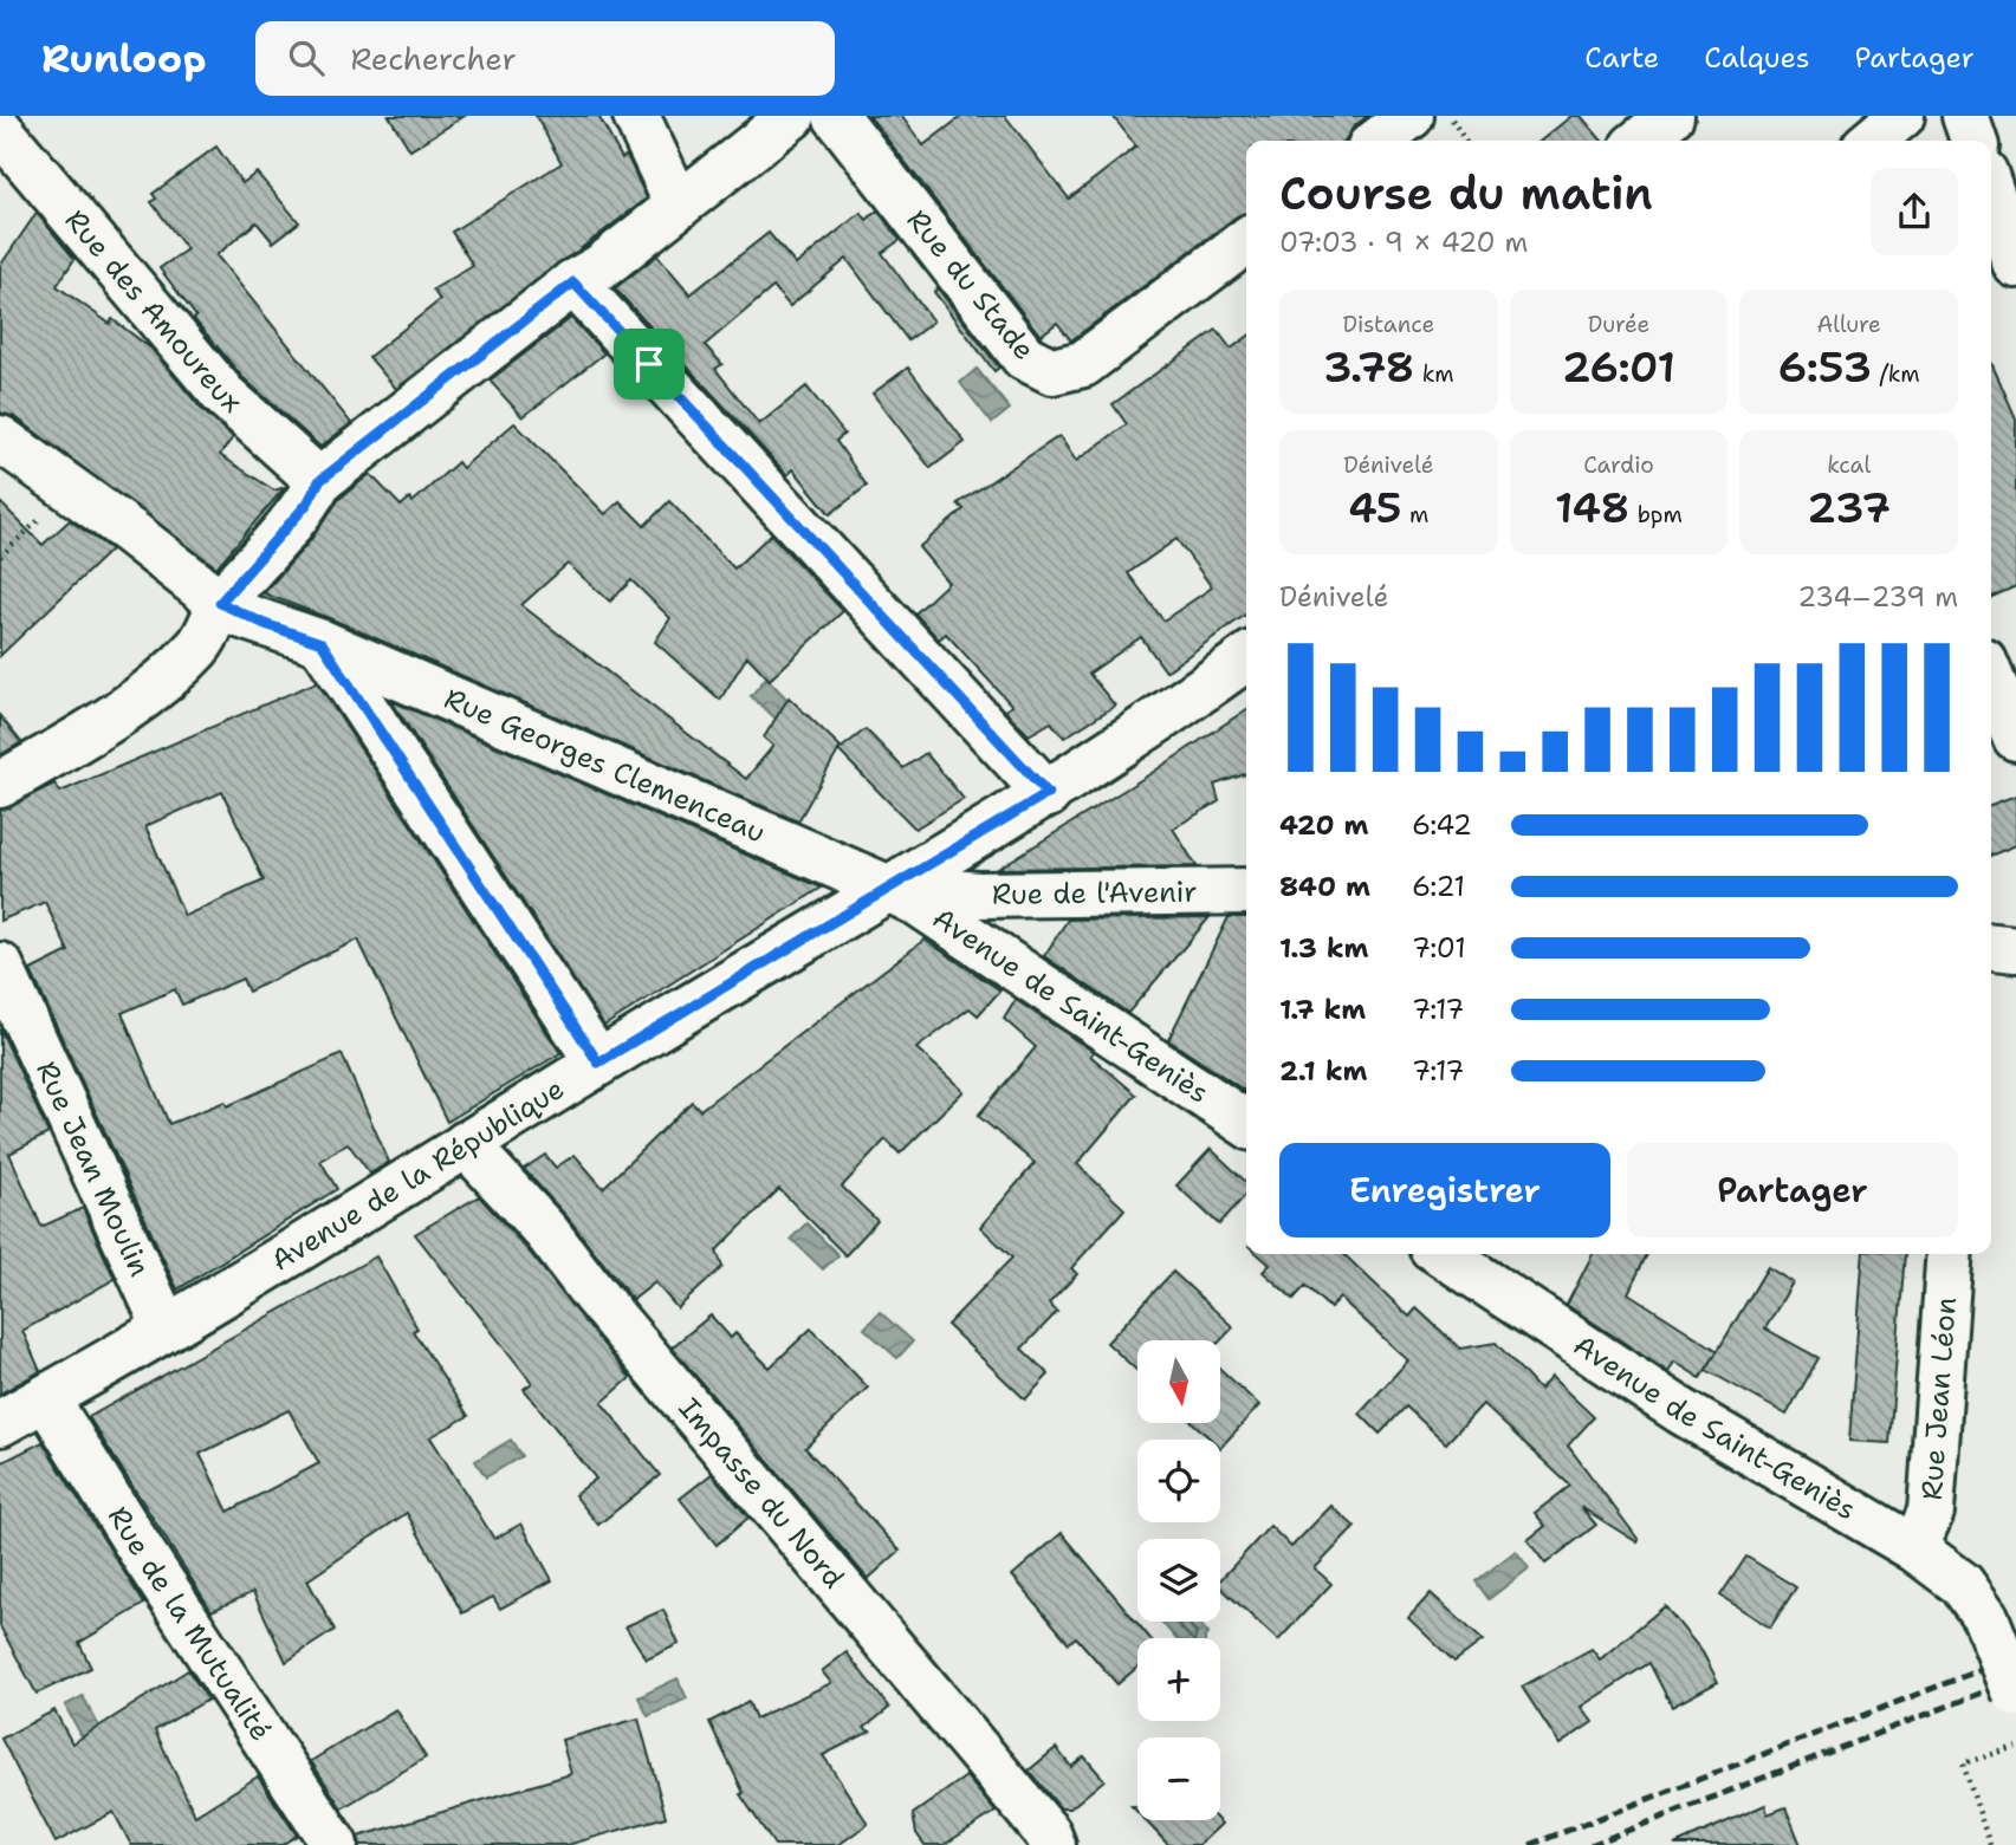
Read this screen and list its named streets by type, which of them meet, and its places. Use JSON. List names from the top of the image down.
{
  "streets": {
    "street": [
      "Rue du Stade",
      "Rue des Amoureux",
      "Rue Georges Clemenceau",
      "Rue de l'Avenir",
      "Avenue de Saint-Geniès",
      "Rue Jean Moulin",
      "Avenue de la République",
      "Rue Jean Léon",
      "Impasse du Nord",
      "Rue de la Mutualité"
    ]
  },
  "crossings": [
    ["Rue Georges Clemenceau", "Rue de l'Avenir"],
    ["Rue Georges Clemenceau", "Avenue de Saint-Geniès"],
    ["Rue Georges Clemenceau", "Avenue de la République"],
    ["Rue de l'Avenir", "Avenue de Saint-Geniès"],
    ["Rue de l'Avenir", "Avenue de la République"],
    ["Avenue de Saint-Geniès", "Avenue de la République"],
    ["Avenue de Saint-Geniès", "Rue Jean Léon"],
    ["Rue Jean Moulin", "Avenue de la République"],
    ["Avenue de la République", "Impasse du Nord"],
    ["Avenue de la République", "Rue de la Mutualité"]
  ],
  "north": "bottom",
  "page": {
    "header": "Runloop",
    "search": "Rechercher",
    "nav": ["Carte", "Calques", "Partager"],
    "heading": ["Course du matin", "07:03 · 9 × 420 m"],
    "stats": [
      ["Distance", "3.78 km"],
      ["Durée", "26:01"],
      ["Allure", "6:53 /km"],
      ["Dénivelé", "45 m"],
      ["Cardio", "148 bpm"],
      ["kcal", "237"]
    ],
    "chart": ["Dénivelé", "234–239 m"],
    "list": [
      {
        "name": "420 m",
        "note": "6:42"
      },
      {
        "name": "840 m",
        "note": "6:21"
      },
      {
        "name": "1.3 km",
        "note": "7:01"
      },
      {
        "name": "1.7 km",
        "note": "7:17"
      },
      {
        "name": "2.1 km",
        "note": "7:17"
      }
    ],
    "buttons": ["Enregistrer", "Partager"],
    "map_buttons": ["+", "−"]
  }
}
